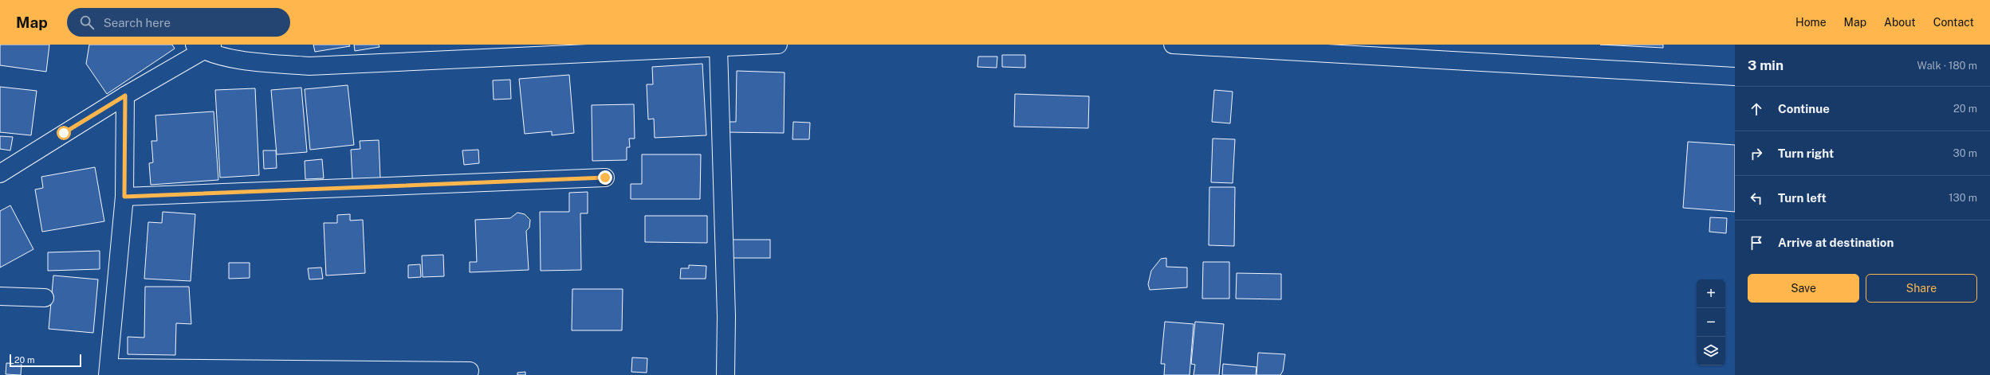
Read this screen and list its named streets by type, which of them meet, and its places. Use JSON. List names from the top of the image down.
{
  "scale_bar": "20 m",
  "page": {
    "header": "Map",
    "search": "Search here",
    "nav": [
      "Home",
      "Map",
      "About",
      "Contact"
    ],
    "heading": ["3 min", "Walk · 180 m"],
    "list": [
      ["Continue", "20 m"],
      ["Turn right", "30 m"],
      ["Turn left", "130 m"],
      "Arrive at destination"
    ],
    "buttons": ["Save", "Share"],
    "map_buttons": ["+", "−"],
    "scale": "20 m"
  }
}
